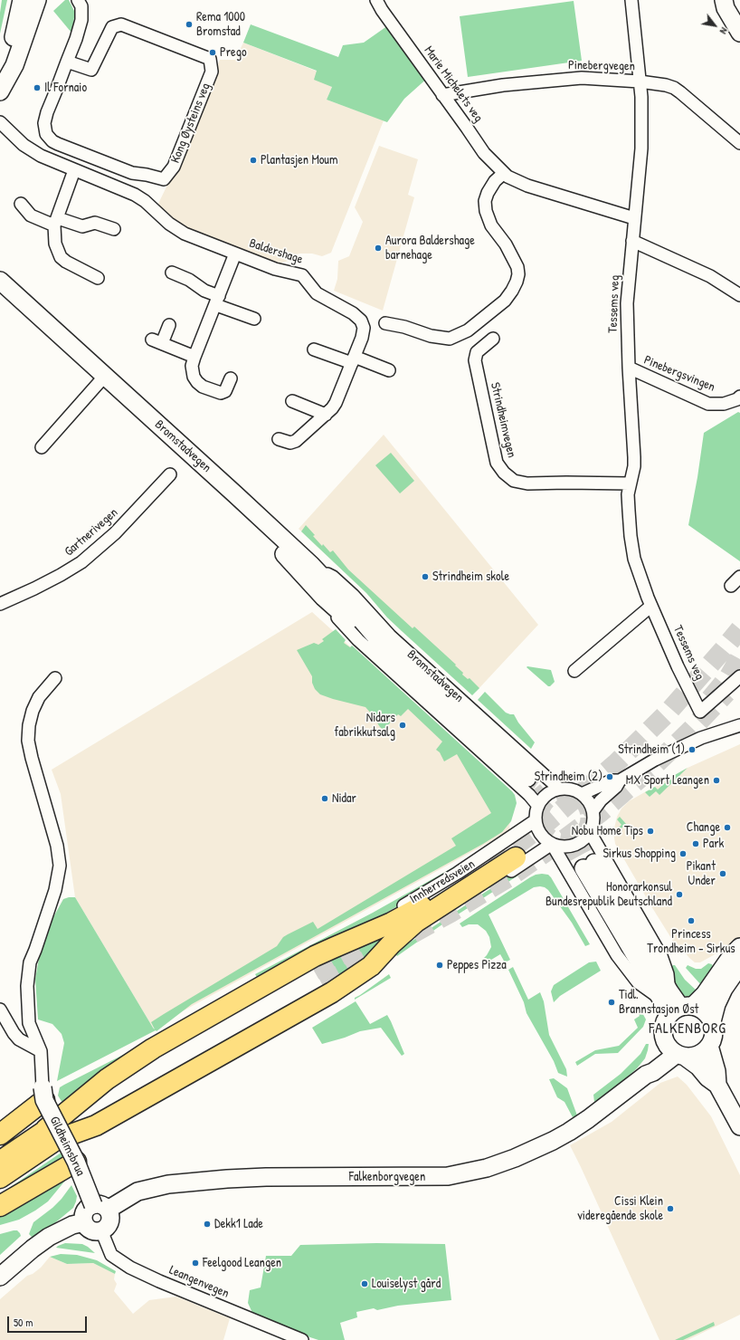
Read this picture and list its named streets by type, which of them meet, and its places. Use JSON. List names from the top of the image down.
{
  "streets": {
    "main road": ["Bromstadvegen", "Gildheimsbrua", "Falkenborgvegen"],
    "street": [
      "Pinebergvegen",
      "Marie Michelets veg",
      "Kong Øysteins veg",
      "Baldershage",
      "Tessems veg",
      "Pinebergsvingen",
      "Strindheimvegen",
      "Gartnerivegen",
      "Innherredsveien",
      "Leangenvegen"
    ]
  },
  "crossings": [
    ["Pinebergvegen", "Marie Michelets veg"],
    ["Pinebergvegen", "Tessems veg"],
    ["Marie Michelets veg", "Tessems veg"],
    ["Tessems veg", "Pinebergsvingen"],
    ["Tessems veg", "Strindheimvegen"],
    ["Bromstadvegen", "Innherredsveien"],
    ["Gildheimsbrua", "Falkenborgvegen"],
    ["Gildheimsbrua", "Leangenvegen"],
    ["Falkenborgvegen", "Leangenvegen"]
  ],
  "districts": ["FALKENBORG"],
  "places": [
    "Rema 1000 Bromstad",
    "Prego",
    "Il Fornaio",
    "Plantasjen Moum",
    "Aurora Baldershage barnehage",
    "Strindheim skole",
    "Nidars fabrikkutsalg",
    "Strindheim (1)",
    "Strindheim (2)",
    "MX Sport Leangen",
    "Nidar",
    "Change",
    "Nobu Home Tips",
    "Park",
    "Sirkus Shopping",
    "Pikant Under",
    "Honorarkonsul Bundesrepublik Deutschland",
    "Princess Trondheim - Sirkus",
    "Peppes Pizza",
    "Tidl. Brannstasjon Øst",
    "Cissi Klein videregående skole",
    "Dekk1 Lade",
    "Feelgood Leangen",
    "Louiselyst gård"
  ],
  "scale_bar": "50 m",
  "north": "bottom right"
}
